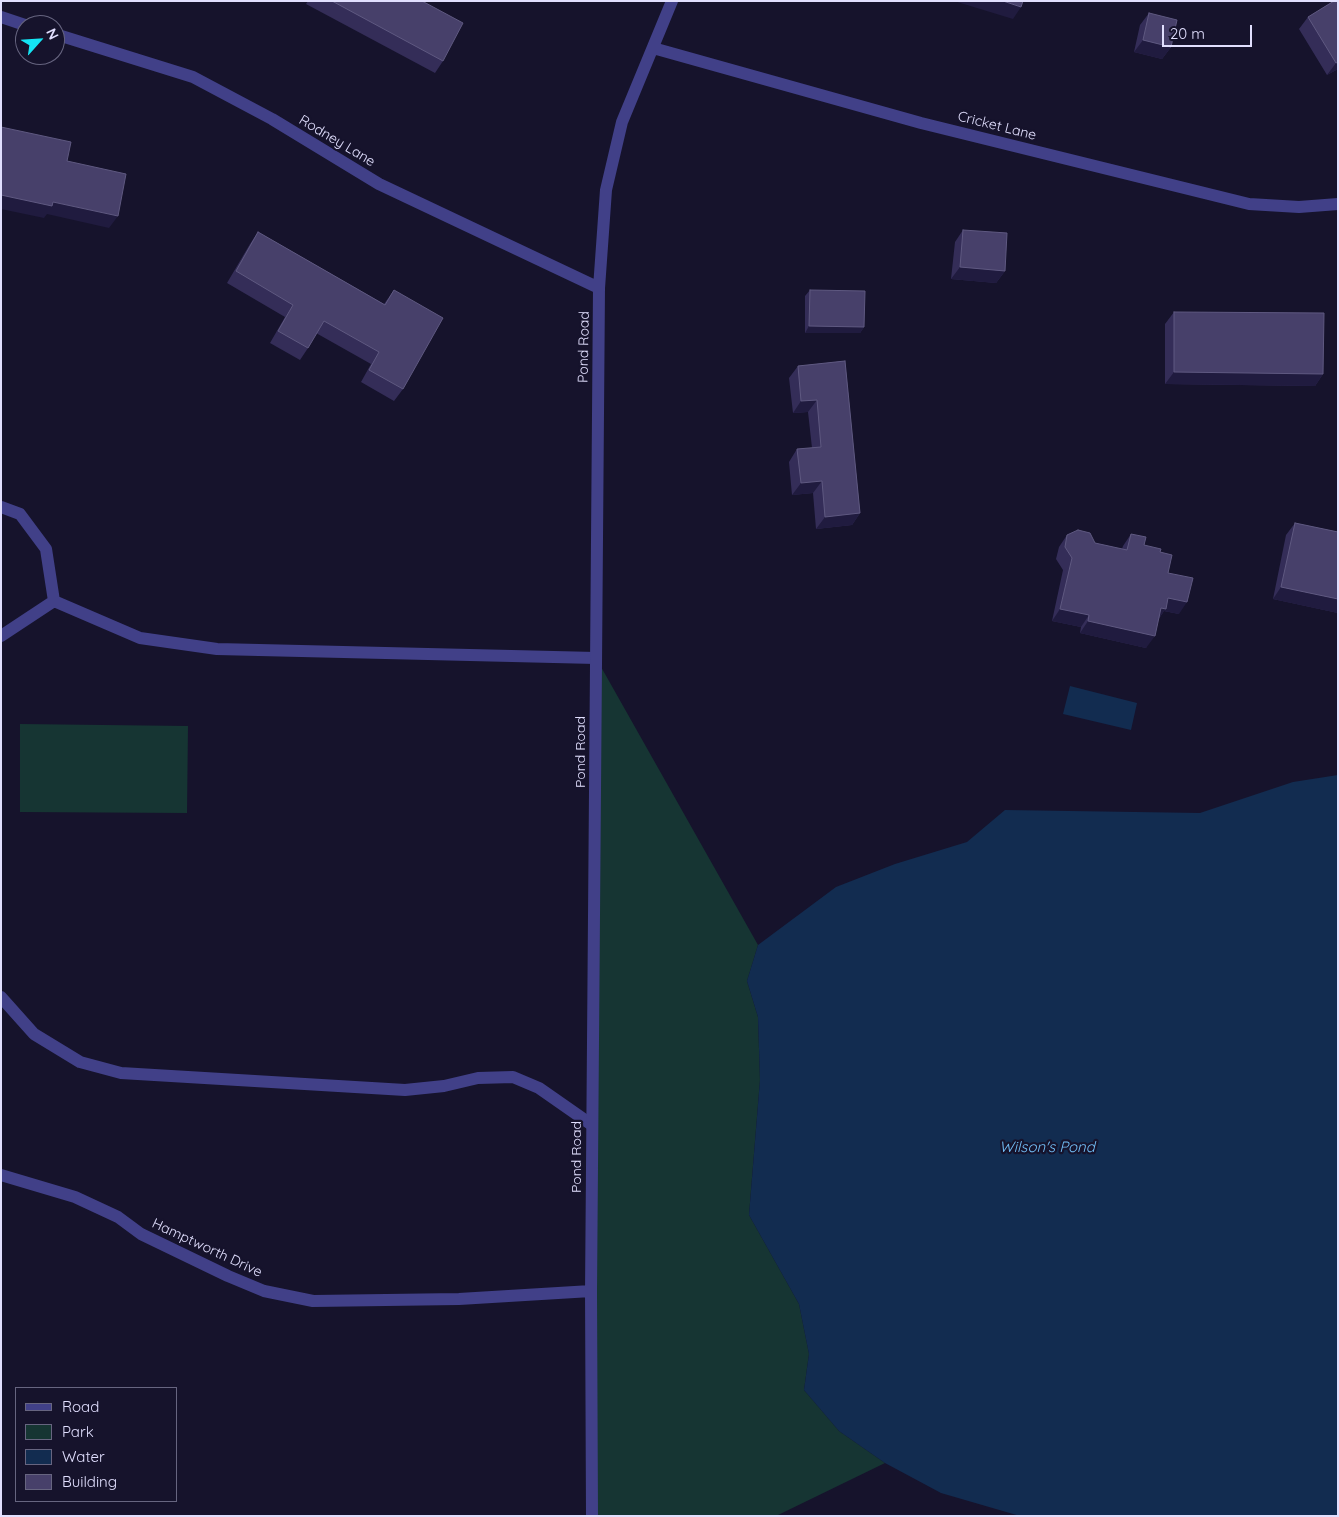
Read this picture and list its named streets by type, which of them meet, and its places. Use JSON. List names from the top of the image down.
{
  "streets": {
    "street": [
      "Cricket Lane",
      "Rodney Lane",
      "Pond Road",
      "Hamptworth Drive"
    ]
  },
  "crossings": [
    ["Cricket Lane", "Pond Road"],
    ["Rodney Lane", "Pond Road"],
    ["Pond Road", "Hamptworth Drive"]
  ],
  "water": ["Wilson's Pond"],
  "legend": [
    "Road",
    "Park",
    "Water",
    "Building"
  ],
  "scale_bar": "20 m",
  "north": "top right"
}
